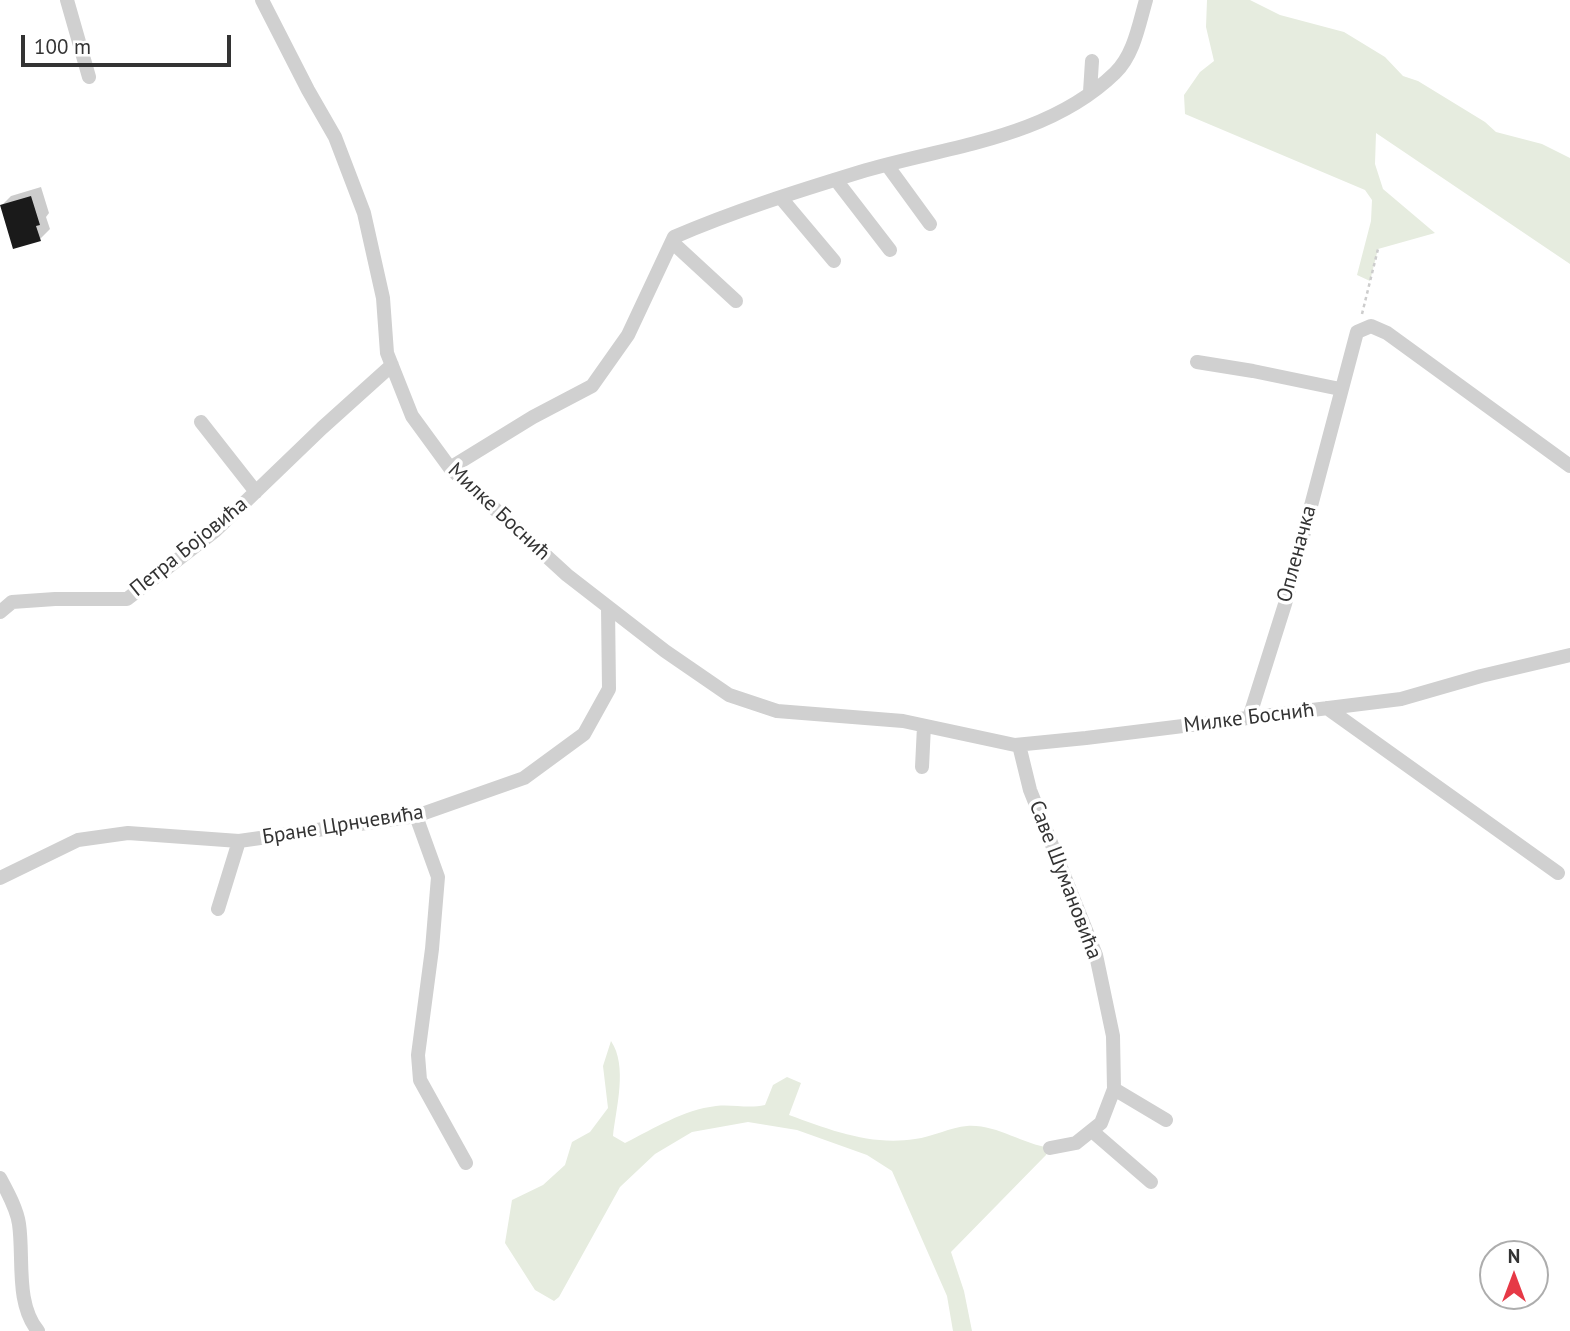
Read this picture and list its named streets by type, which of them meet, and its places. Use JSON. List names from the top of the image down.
{
  "streets": {
    "street": [
      "Милке Боснић",
      "Петра Бојовића",
      "Опленачка",
      "Бране Црнчевића",
      "Саве Шумановића"
    ]
  },
  "crossings": [
    ["Милке Боснић", "Петра Бојовића"],
    ["Милке Боснић", "Опленачка"],
    ["Милке Боснић", "Бране Црнчевића"],
    ["Милке Боснић", "Саве Шумановића"]
  ],
  "scale_bar": "100 m",
  "north": "top"
}
